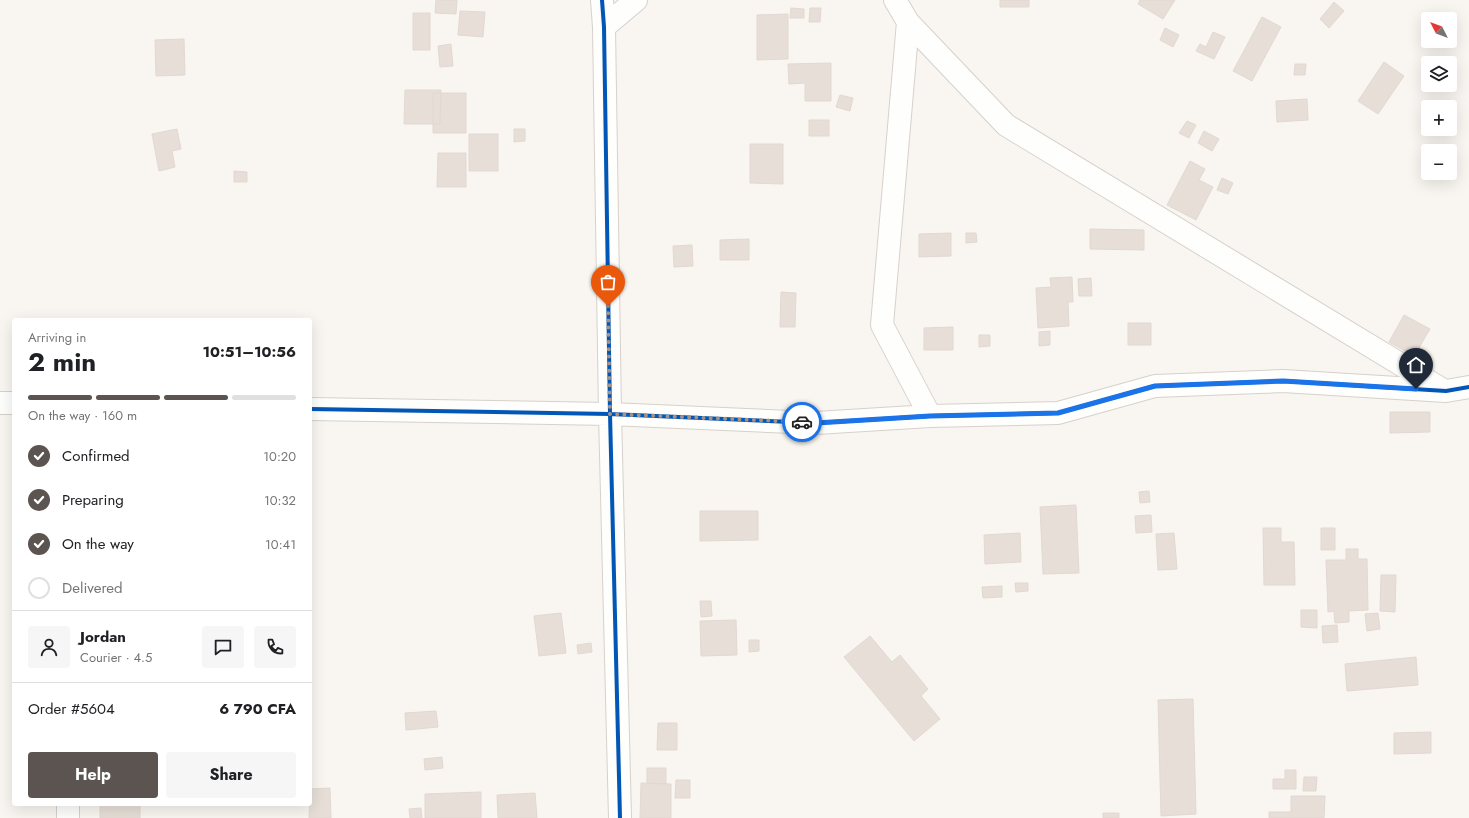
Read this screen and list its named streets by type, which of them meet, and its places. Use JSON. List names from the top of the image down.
{
  "north": "top left",
  "page": {
    "map_buttons": ["+", "−"],
    "heading": ["2 min", "Arriving in", "10:51–10:56"],
    "panel": [
      "Jordan",
      "Courier · 4.5",
      "Order #5604",
      "6 790 CFA"
    ],
    "bar": "On the way · 160 m",
    "list": [
      ["Confirmed", "10:20"],
      ["Preparing", "10:32"],
      ["On the way", "10:41"],
      "Delivered"
    ],
    "buttons": ["Help", "Share"]
  }
}
